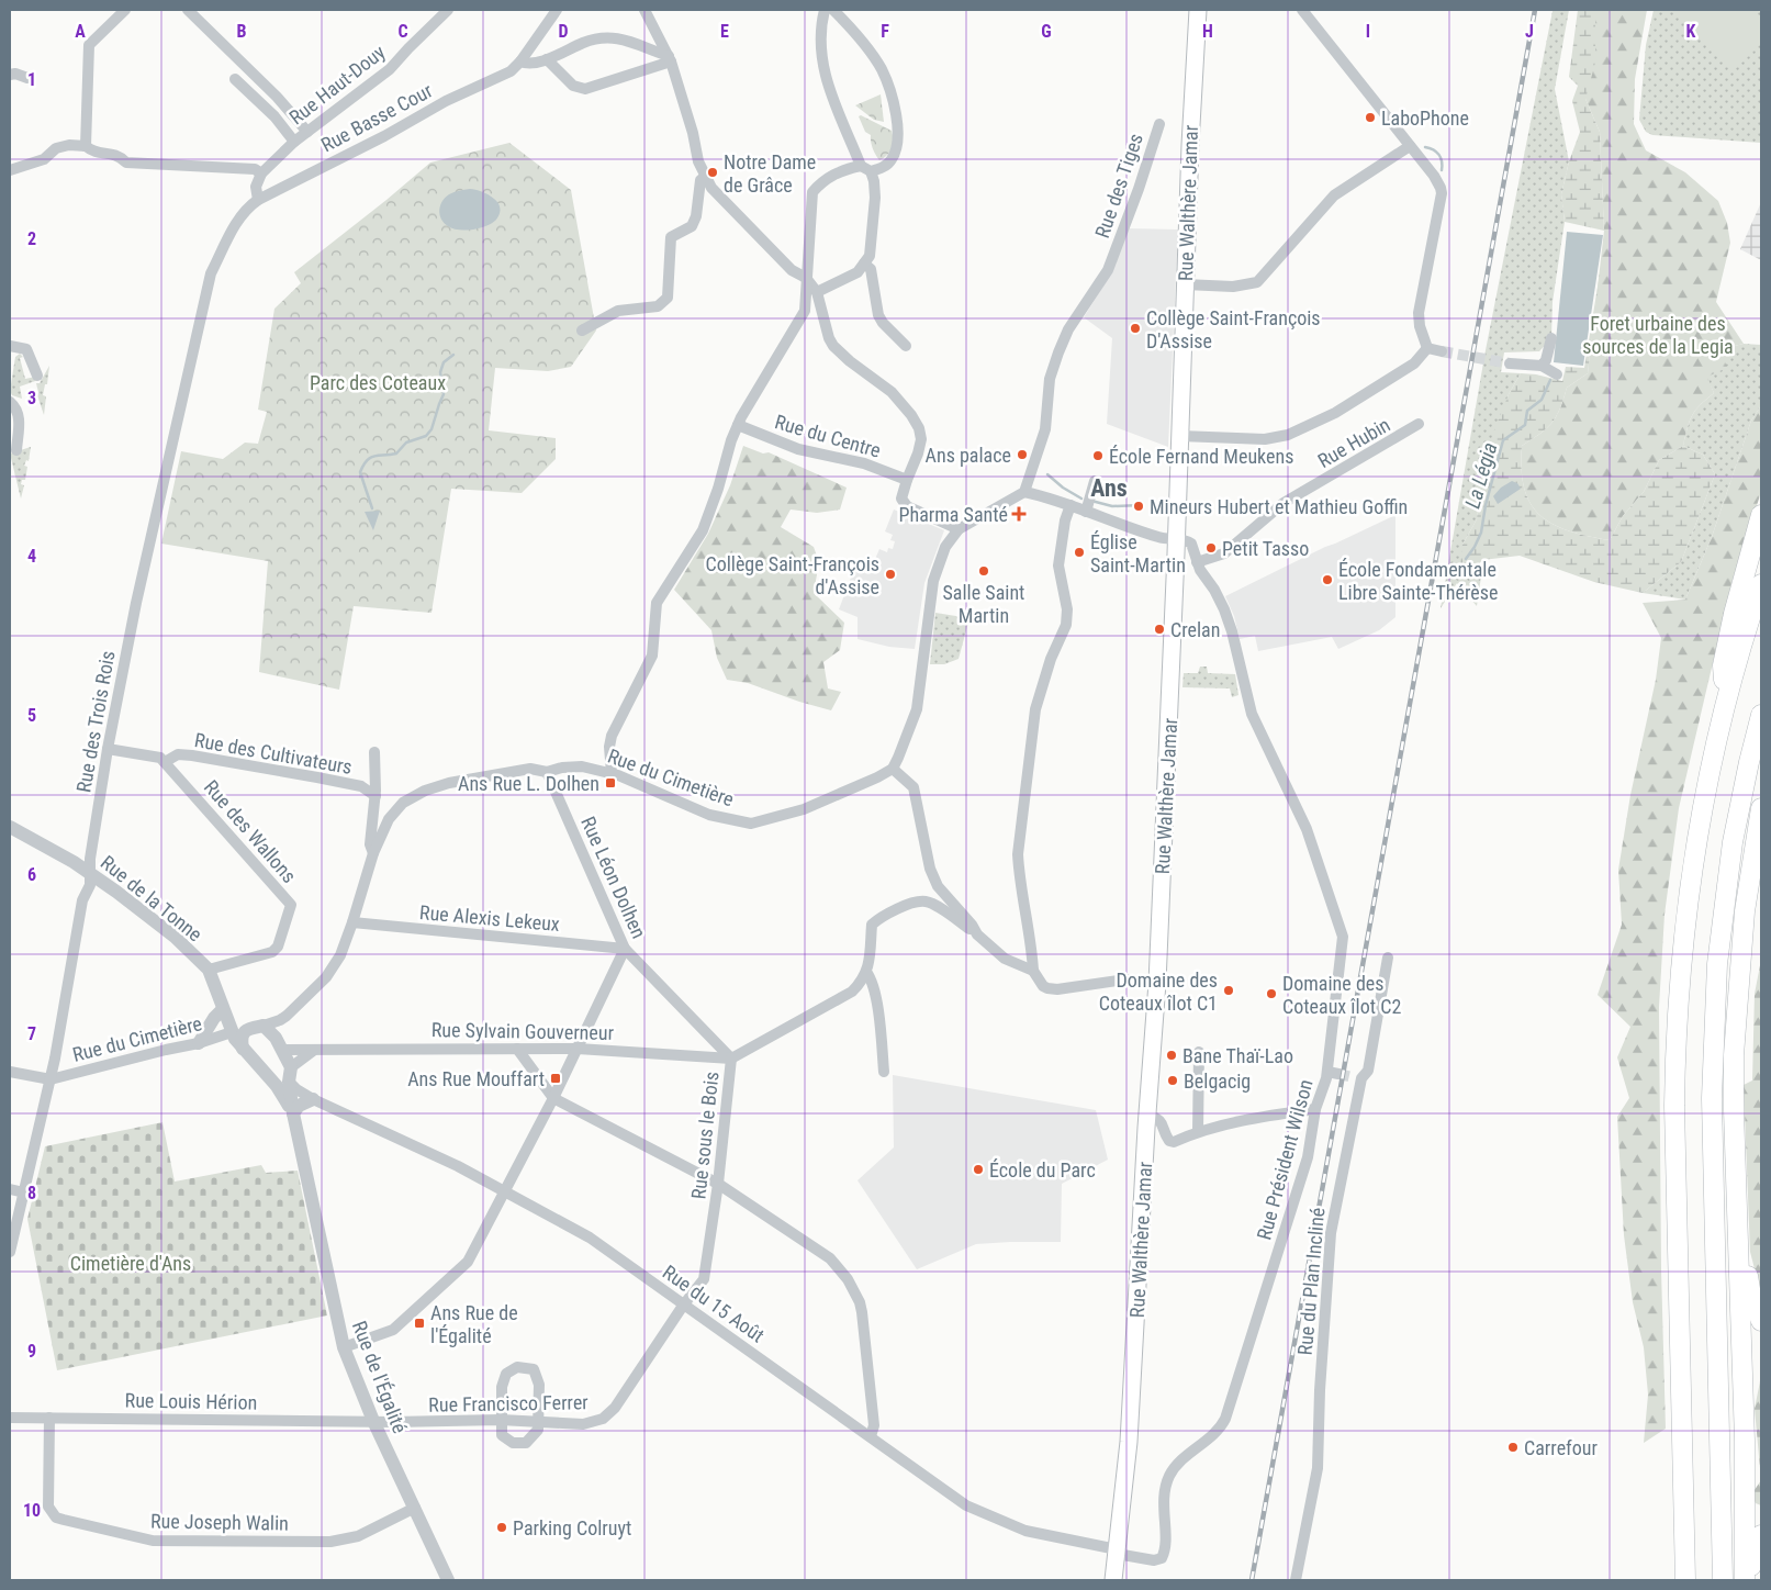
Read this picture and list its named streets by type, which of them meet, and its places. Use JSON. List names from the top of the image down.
{
  "streets": {
    "main road": ["Rue Walthère Jamar"],
    "street": [
      "Rue Haut-Douy",
      "Rue Basse Cour",
      "Rue des Tiges",
      "Rue du Centre",
      "Rue Hubin",
      "Rue des Trois Rois",
      "Rue des Cultivateurs",
      "Rue du Cimetière",
      "Rue des Wallons",
      "Rue Léon Dolhen",
      "Rue de la Tonne",
      "Rue Alexis Lekeux",
      "Rue Sylvain Gouverneur",
      "Rue sous le Bois",
      "Rue Président Wilson",
      "Rue du Plan Incliné",
      "Rue du 15 Août",
      "Rue de l'Égalité",
      "Rue Louis Hérion",
      "Rue Francisco Ferrer",
      "Rue Joseph Walin"
    ]
  },
  "crossings": [
    ["Rue Basse Cour", "Rue des Trois Rois"],
    ["Rue Walthère Jamar", "Rue Président Wilson"],
    ["Rue Walthère Jamar", "Rue du 15 Août"],
    ["Rue Hubin", "Rue Président Wilson"],
    ["Rue des Trois Rois", "Rue du Cimetière"],
    ["Rue des Trois Rois", "Rue de la Tonne"],
    ["Rue des Cultivateurs", "Rue des Wallons"],
    ["Rue du Cimetière", "Rue Léon Dolhen"],
    ["Rue du Cimetière", "Rue de la Tonne"],
    ["Rue du Cimetière", "Rue Alexis Lekeux"],
    ["Rue du Cimetière", "Rue de l'Égalité"],
    ["Rue des Wallons", "Rue de la Tonne"],
    ["Rue Léon Dolhen", "Rue Alexis Lekeux"],
    ["Rue Léon Dolhen", "Rue Sylvain Gouverneur"],
    ["Rue Léon Dolhen", "Rue sous le Bois"],
    ["Rue de la Tonne", "Rue de l'Égalité"],
    ["Rue Sylvain Gouverneur", "Rue sous le Bois"],
    ["Rue sous le Bois", "Rue du 15 Août"],
    ["Rue sous le Bois", "Rue Francisco Ferrer"],
    ["Rue Président Wilson", "Rue du 15 Août"],
    ["Rue du 15 Août", "Rue de l'Égalité"],
    ["Rue du 15 Août", "Rue Francisco Ferrer"],
    ["Rue de l'Égalité", "Rue Louis Hérion"],
    ["Rue de l'Égalité", "Rue Francisco Ferrer"],
    ["Rue de l'Égalité", "Rue Joseph Walin"],
    ["Rue Louis Hérion", "Rue Francisco Ferrer"],
    ["Rue Louis Hérion", "Rue Joseph Walin"]
  ],
  "districts": ["Ans"],
  "water": ["La Légia"],
  "parks": ["Foret urbaine des sources de la Legia", "Parc des Coteaux", "Cimetière d'Ans"],
  "places": {
    "other": [
      "LaboPhone",
      "Notre Dame de Grâce",
      "Collège Saint-François D'Assise",
      "Ans palace",
      "École Fernand Meukens",
      "Mineurs Hubert et Mathieu Goffin",
      "Petit Tasso",
      "Église Saint-Martin",
      "Salle Saint Martin",
      "Collège Saint-François d'Assise",
      "École Fondamentale Libre Sainte-Thérèse",
      "Crelan",
      "Domaine des Coteaux îlot C1",
      "Domaine des Coteaux îlot C2",
      "Bane Thaï-Lao",
      "Belgacig",
      "École du Parc",
      "Carrefour",
      "Parking Colruyt"
    ],
    "health": ["Pharma Santé"],
    "transit": ["Ans Rue L. Dolhen", "Ans Rue Mouffart", "Ans Rue de l'Égalité"]
  },
  "grid": {
    "columns": [
      "A",
      "B",
      "C",
      "D",
      "E",
      "F",
      "G",
      "H",
      "I",
      "J",
      "K"
    ],
    "rows": [
      "1",
      "2",
      "3",
      "4",
      "5",
      "6",
      "7",
      "8",
      "9",
      "10"
    ]
  }
}
